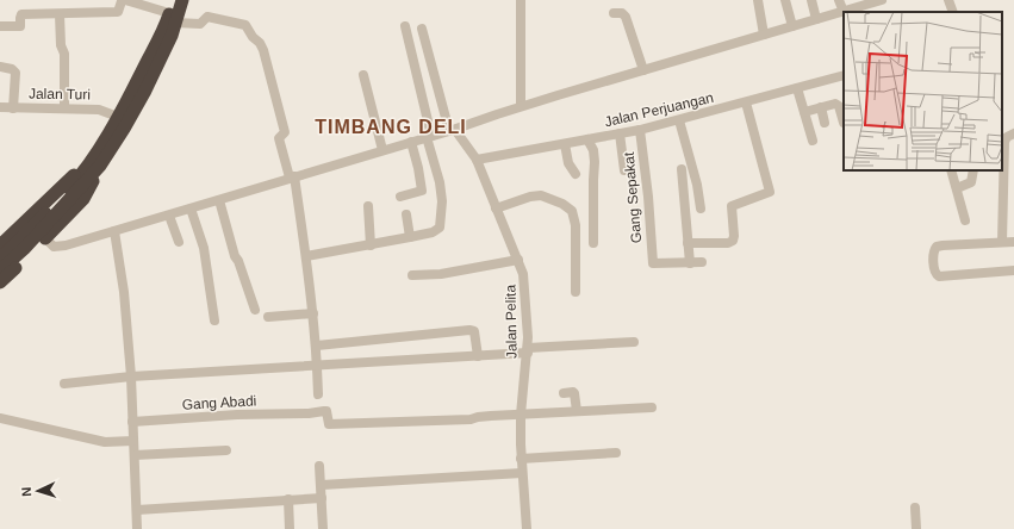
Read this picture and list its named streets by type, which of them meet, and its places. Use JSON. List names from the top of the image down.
{
  "streets": {
    "street": [
      "Jalan Turi",
      "Jalan Perjuangan",
      "Gang Sepakat",
      "Jalan Pelita",
      "Gang Abadi"
    ]
  },
  "crossings": [
    ["Jalan Perjuangan", "Gang Sepakat"],
    ["Jalan Perjuangan", "Jalan Pelita"],
    ["Jalan Pelita", "Gang Abadi"]
  ],
  "districts": ["TIMBANG DELI"],
  "north": "left"
}
